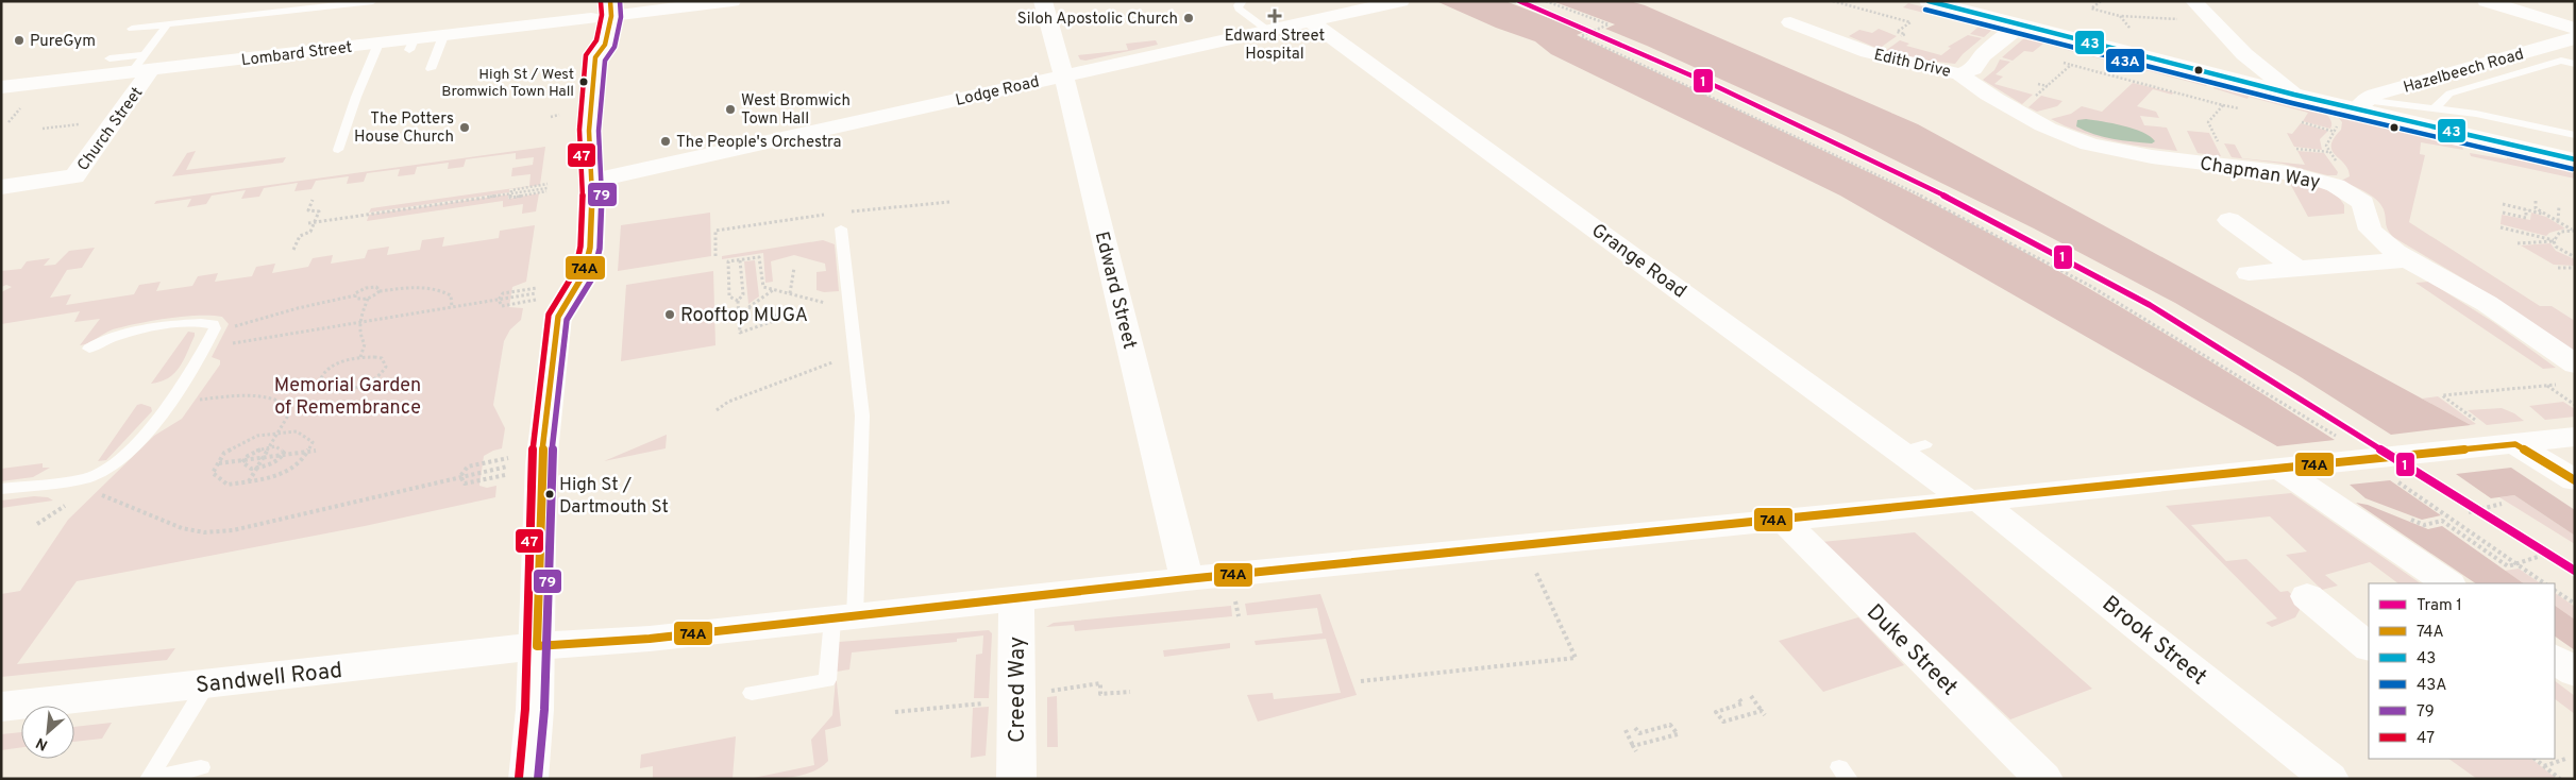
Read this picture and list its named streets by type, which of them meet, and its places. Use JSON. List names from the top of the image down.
{
  "streets": {
    "street": [
      "Lombard Street",
      "Edith Drive",
      "Hazelbeech Road",
      "Lodge Road",
      "Church Street",
      "Chapman Way",
      "Grange Road",
      "Edward Street",
      "Brook Street",
      "Duke Street",
      "Sandwell Road",
      "Creed Way"
    ]
  },
  "crossings": [
    ["Lombard Street", "Church Street"],
    ["Edith Drive", "Chapman Way"],
    ["Lodge Road", "Grange Road"],
    ["Lodge Road", "Edward Street"],
    ["Grange Road", "Brook Street"],
    ["Grange Road", "Sandwell Road"],
    ["Edward Street", "Sandwell Road"],
    ["Brook Street", "Sandwell Road"],
    ["Duke Street", "Sandwell Road"],
    ["Sandwell Road", "Creed Way"]
  ],
  "parks": ["Memorial Garden of Remembrance"],
  "places": {
    "health": ["Edward Street Hospital"],
    "other": [
      "Siloh Apostolic Church",
      "PureGym",
      "High St / West Bromwich Town Hall",
      "West Bromwich Town Hall",
      "The Potters House Church",
      "The People's Orchestra",
      "Rooftop MUGA",
      "High St / Dartmouth St"
    ]
  },
  "lines": [
    "tram line 1",
    "transit line 74A",
    "transit line 43",
    "transit line 79",
    "transit line 47",
    "transit line 43A"
  ],
  "legend": [
    "Tram 1",
    "74A",
    "43",
    "43A",
    "79",
    "47"
  ],
  "north": "bottom left"
}
